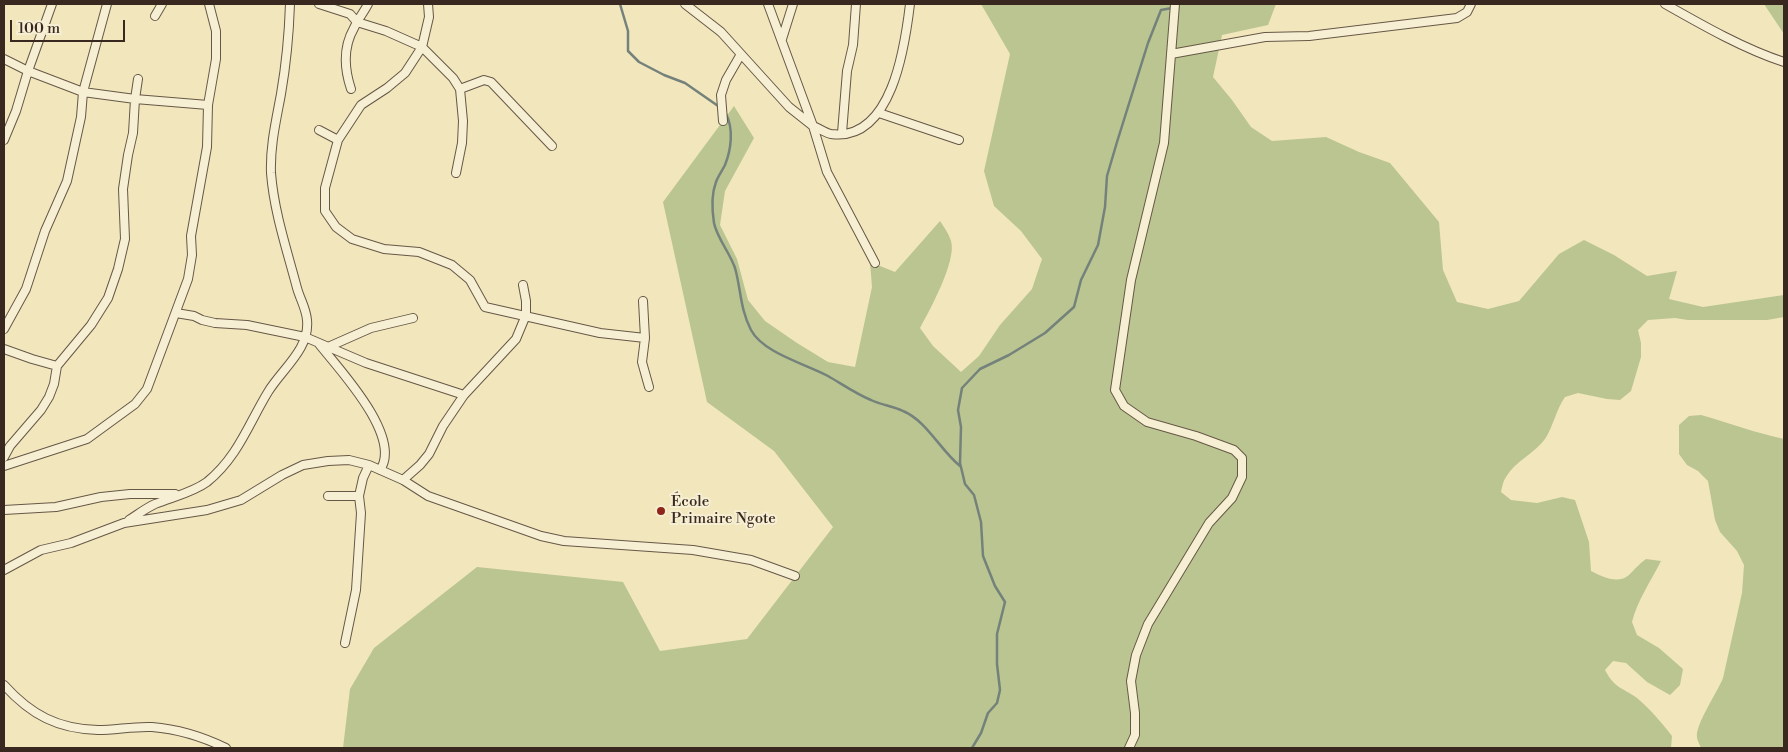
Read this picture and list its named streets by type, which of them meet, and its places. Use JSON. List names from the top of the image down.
{
  "places": ["École Primaire Ngote"],
  "scale_bar": "100 m"
}
